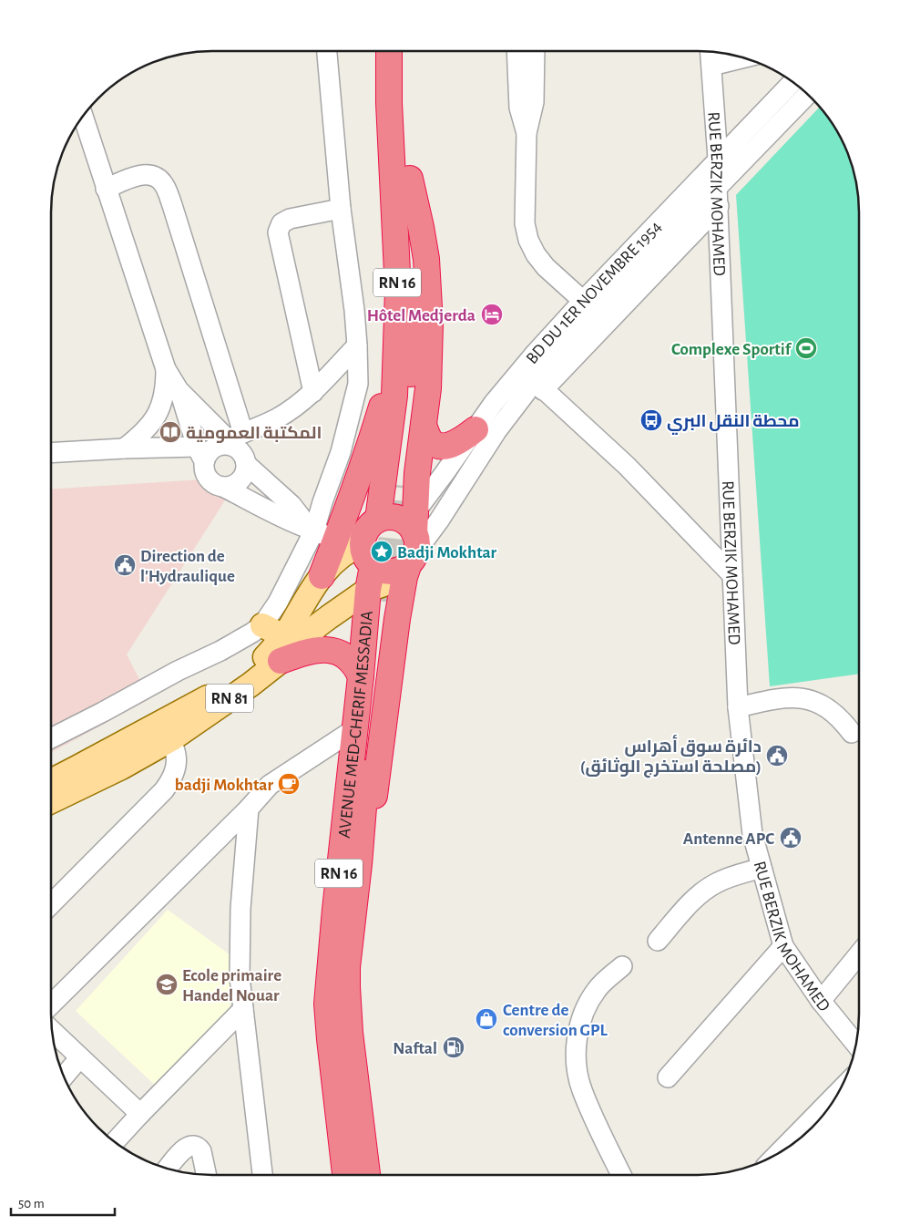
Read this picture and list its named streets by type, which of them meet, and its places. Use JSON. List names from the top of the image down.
{
  "streets": {
    "highway": ["RN 16", "AVENUE MED-CHERIF MESSADIA"],
    "main road": ["RN 81"],
    "street": ["RUE BERZIK MOHAMED", "BD DU 1ER NOVEMBRE 1954"]
  },
  "crossings": [
    ["RUE BERZIK MOHAMED", "BD DU 1ER NOVEMBRE 1954"],
    ["RN 16", "RN 81"],
    ["RN 16", "AVENUE MED-CHERIF MESSADIA"],
    ["RN 81", "AVENUE MED-CHERIF MESSADIA"]
  ],
  "places": {
    "hotel": ["Hôtel Medjerda"],
    "sports": ["Complexe Sportif"],
    "bus stop": ["محطة النقل البري"],
    "library": ["المكتبة العمومية"],
    "place": ["Badji Mokhtar"],
    "public building": ["Direction de l'Hydraulique", "دائرة سوق أهراس (مصلحة استخرج الوثائق)", "Antenne APC"],
    "cafe": ["badji Mokhtar"],
    "school or university": ["Ecole primaire Handel Nouar"],
    "shop": ["Centre de conversion GPL"],
    "fuel station": ["Naftal"]
  },
  "scale_bar": "50 m"
}
